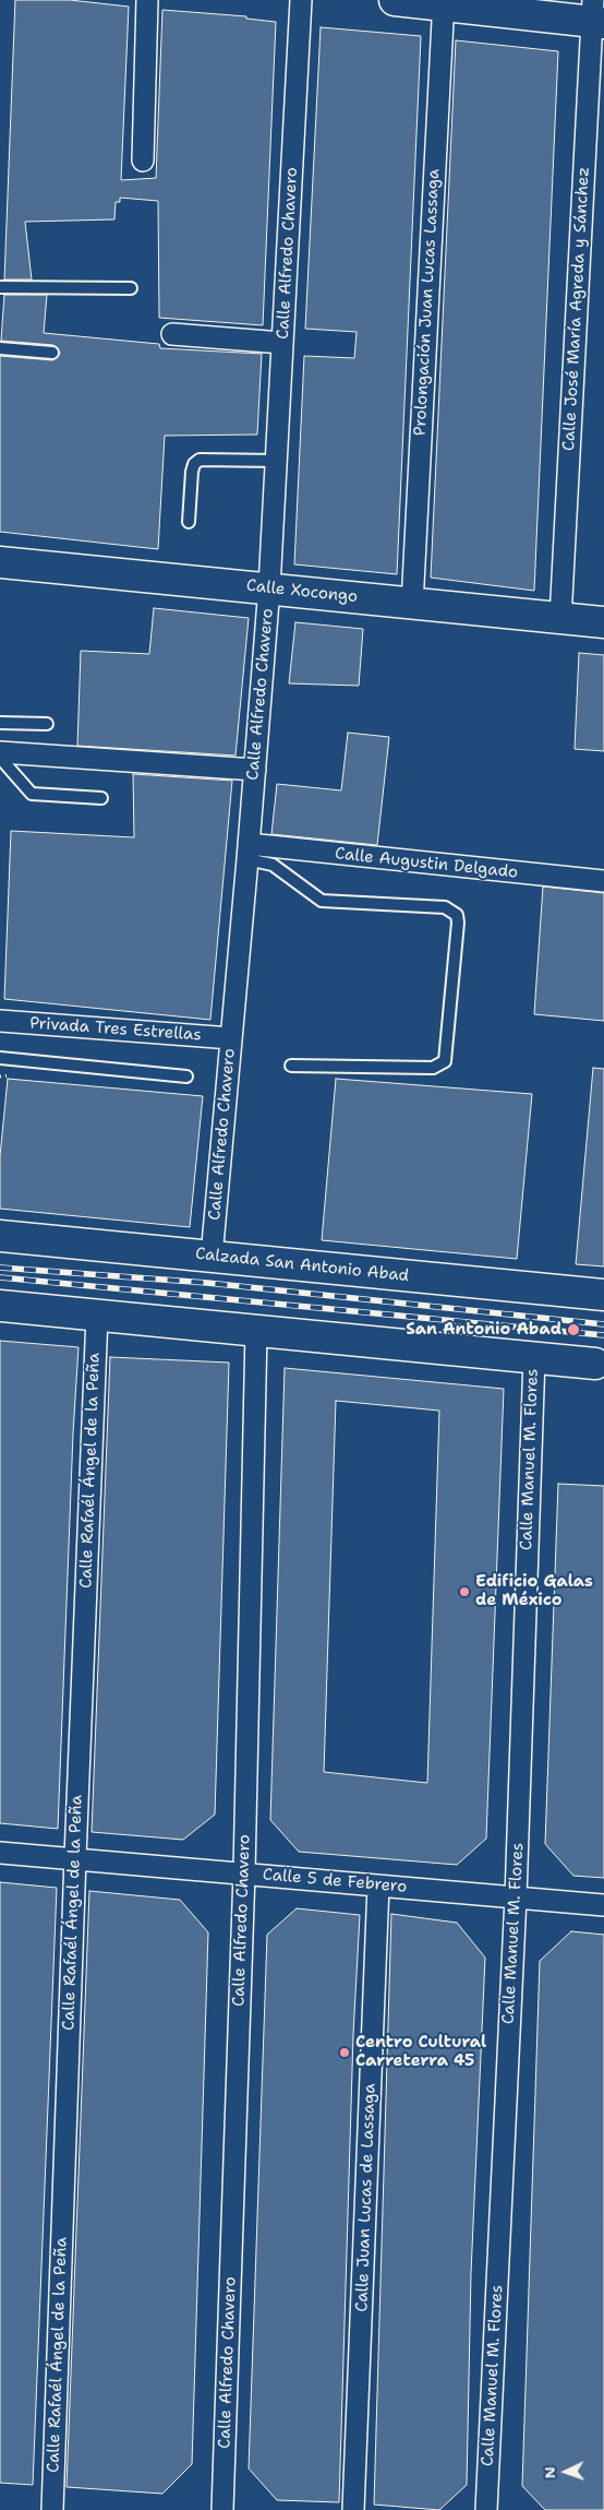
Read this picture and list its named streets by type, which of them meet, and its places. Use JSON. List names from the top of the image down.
{
  "streets": {
    "main road": ["Calle Xocongo", "Calzada San Antonio Abad"],
    "street": [
      "Calle Alfredo Chavero",
      "Prolongación Juan Lucas Lassaga",
      "Calle José María Agreda y Sánchez",
      "Calle Augustin Delgado",
      "Privada Tres Estrellas",
      "Calle Manuel M. Flores",
      "Calle Rafaél Ángel de la Peña",
      "Calle 5 de Febrero",
      "Calle Juan Lucas de Lassaga"
    ]
  },
  "crossings": [
    ["Calle Alfredo Chavero", "Calle Xocongo"],
    ["Calle Alfredo Chavero", "Calle Augustin Delgado"],
    ["Calle Alfredo Chavero", "Privada Tres Estrellas"],
    ["Calle Alfredo Chavero", "Calzada San Antonio Abad"],
    ["Calle Alfredo Chavero", "Calle 5 de Febrero"],
    ["Prolongación Juan Lucas Lassaga", "Calle Xocongo"],
    ["Calle José María Agreda y Sánchez", "Calle Xocongo"],
    ["Calle Manuel M. Flores", "Calle 5 de Febrero"],
    ["Calle Rafaél Ángel de la Peña", "Calle 5 de Febrero"],
    ["Calle 5 de Febrero", "Calle Juan Lucas de Lassaga"]
  ],
  "places": ["San Antonio Abad", "Edificio Galas de México", "Centro Cultural Carreterra 45"],
  "north": "left"
}
